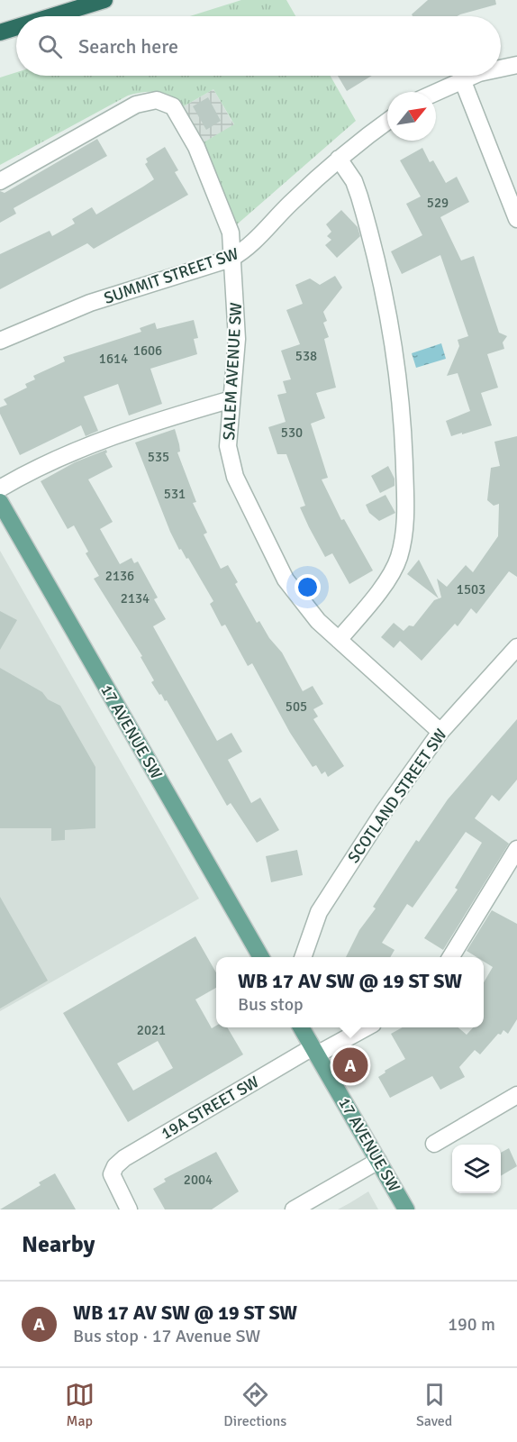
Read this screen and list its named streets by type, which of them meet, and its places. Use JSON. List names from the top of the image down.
{
  "streets": {
    "main road": ["17 AVENUE SW"],
    "street": [
      "SUMMIT STREET SW",
      "SALEM AVENUE SW",
      "SCOTLAND STREET SW",
      "19A STREET SW"
    ]
  },
  "crossings": [
    ["SUMMIT STREET SW", "SALEM AVENUE SW"],
    ["SALEM AVENUE SW", "SCOTLAND STREET SW"],
    ["17 AVENUE SW", "19A STREET SW"]
  ],
  "house_numbers": [
    "529",
    "1606",
    "538",
    "1614",
    "530",
    "535",
    "531",
    "2136",
    "1503",
    "2134",
    "505",
    "2021",
    "2004"
  ],
  "north": "top right",
  "page": {
    "search": "Search here",
    "popup": ["WB 17 AV SW @ 19 ST SW", "Bus stop"],
    "pins": "A",
    "heading": "Nearby",
    "list": [
      {
        "mark": "A",
        "name": "WB 17 AV SW @ 19 ST SW",
        "note": "Bus stop · 17 Avenue SW",
        "value": "190 m"
      }
    ],
    "nav": ["Map", "Directions", "Saved"]
  }
}
